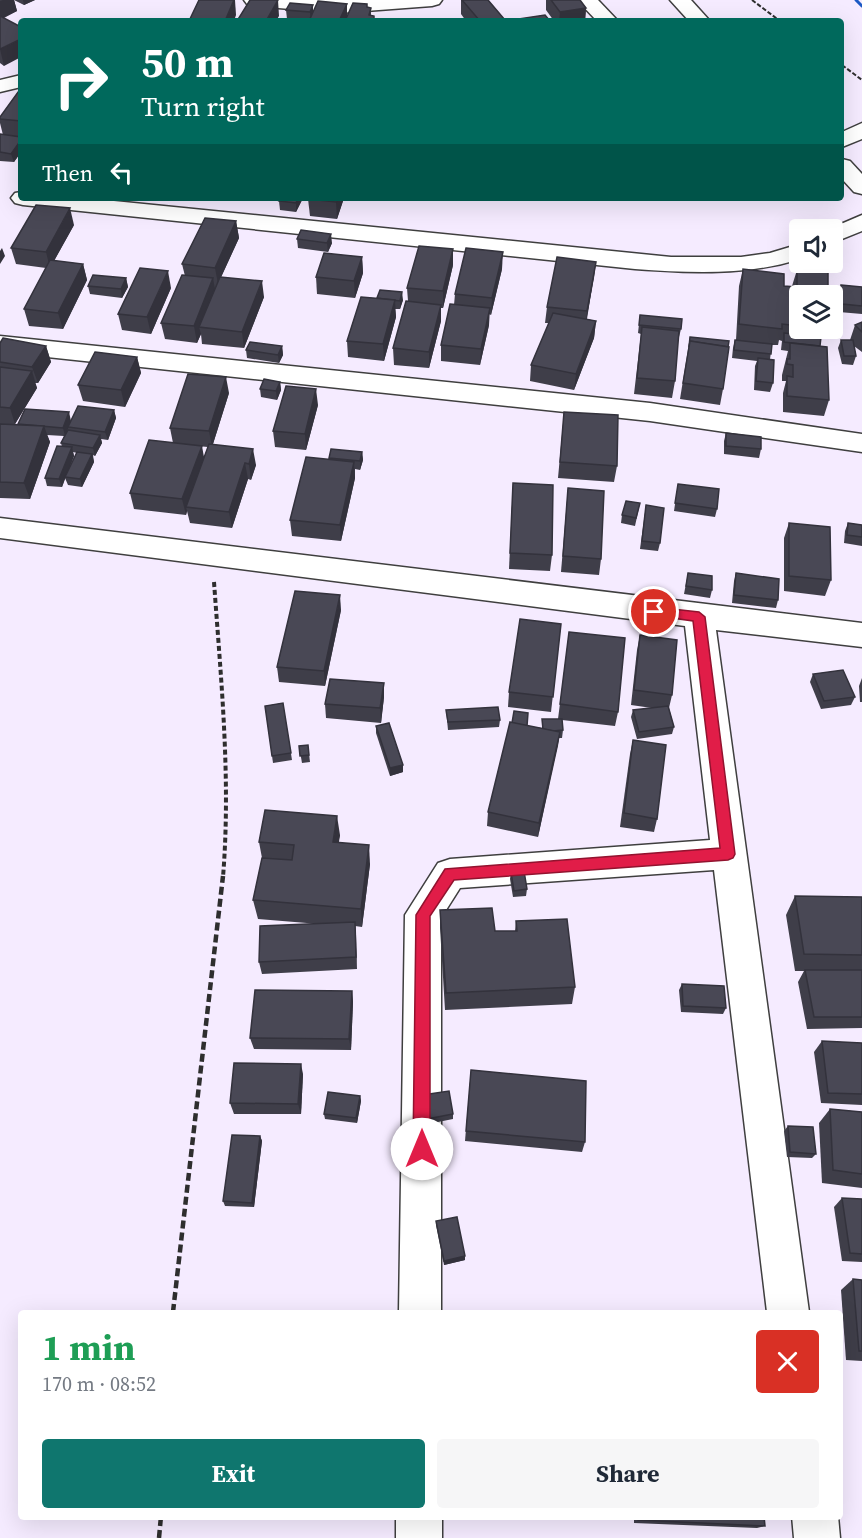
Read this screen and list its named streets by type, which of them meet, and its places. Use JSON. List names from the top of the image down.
{
  "page": {
    "turn": ["50 m", "Turn right"],
    "then": "Then",
    "heading": ["1 min", "170 m · 08:52"],
    "buttons": ["Exit", "Share"]
  }
}
